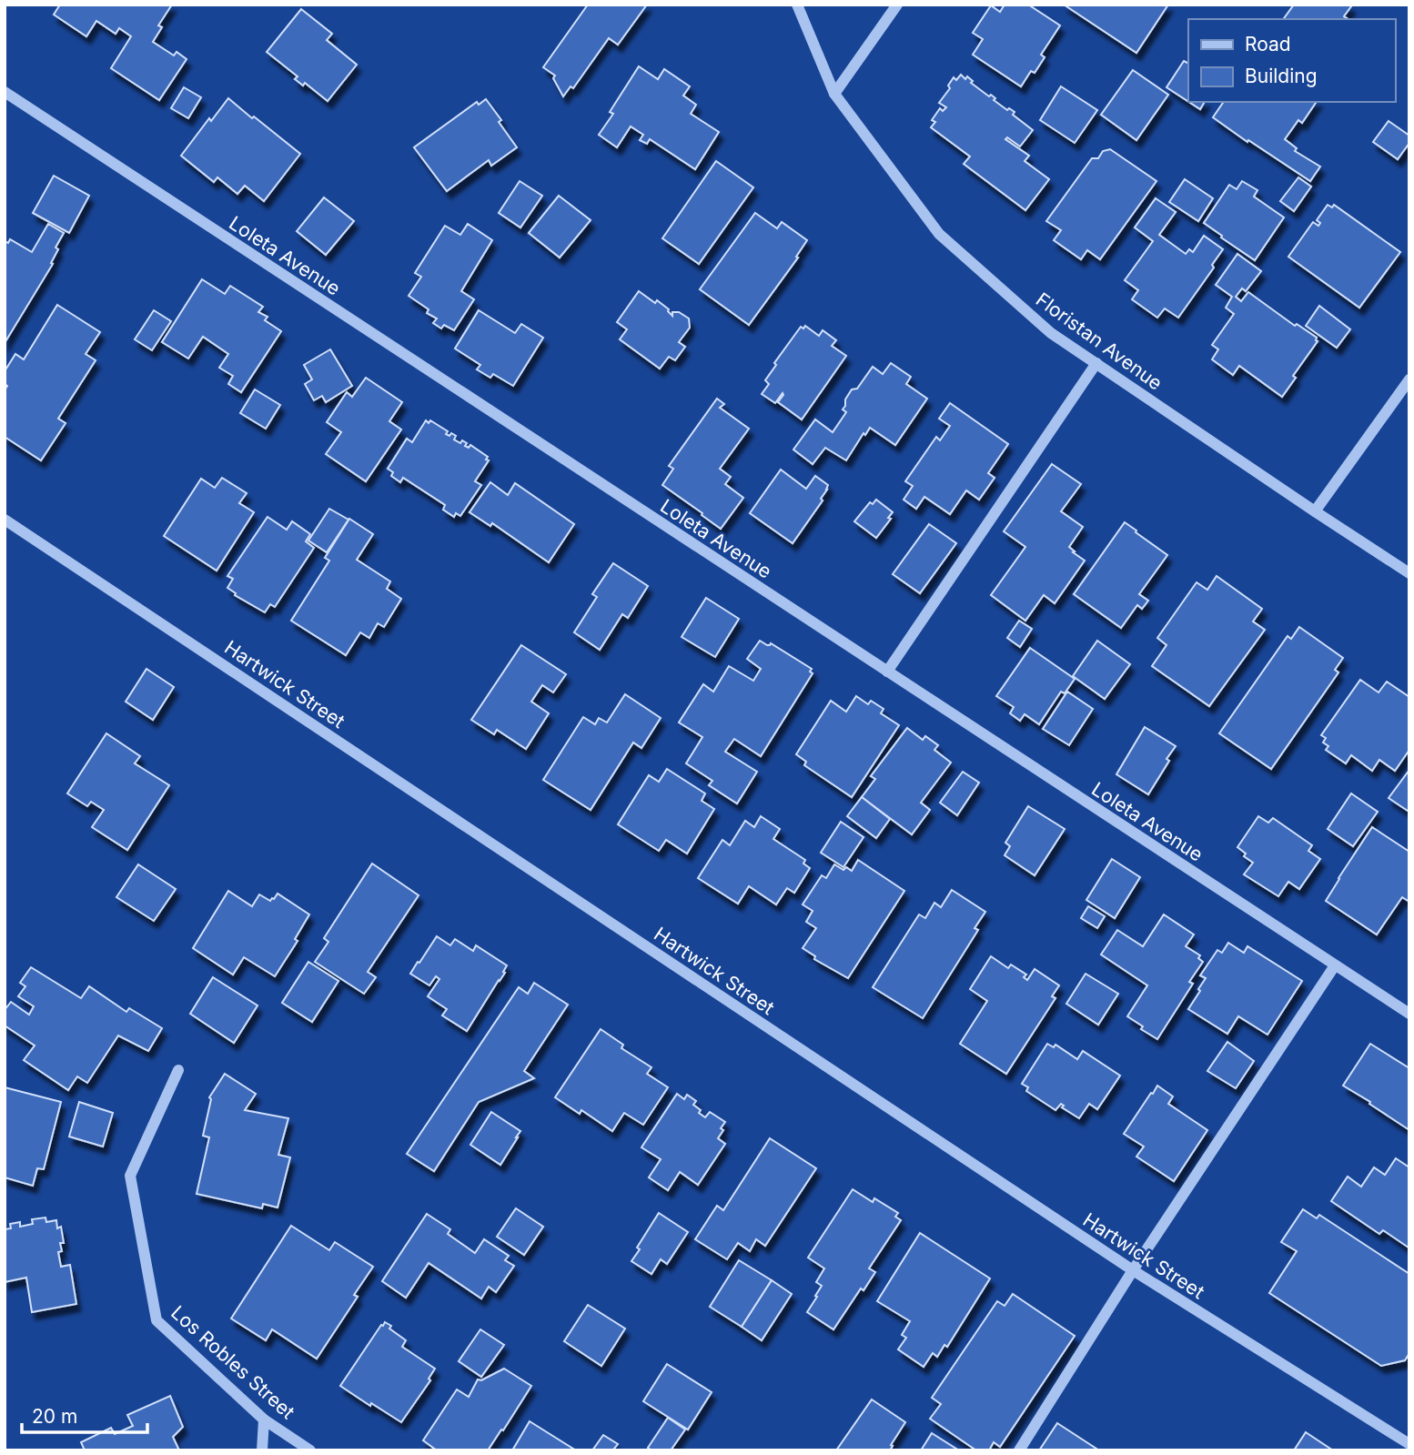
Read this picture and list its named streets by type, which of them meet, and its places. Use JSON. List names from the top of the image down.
{
  "streets": {
    "street": [
      "Loleta Avenue",
      "Floristan Avenue",
      "Hartwick Street",
      "Los Robles Street"
    ]
  },
  "legend": ["Road", "Building"],
  "scale_bar": "20 m"
}
